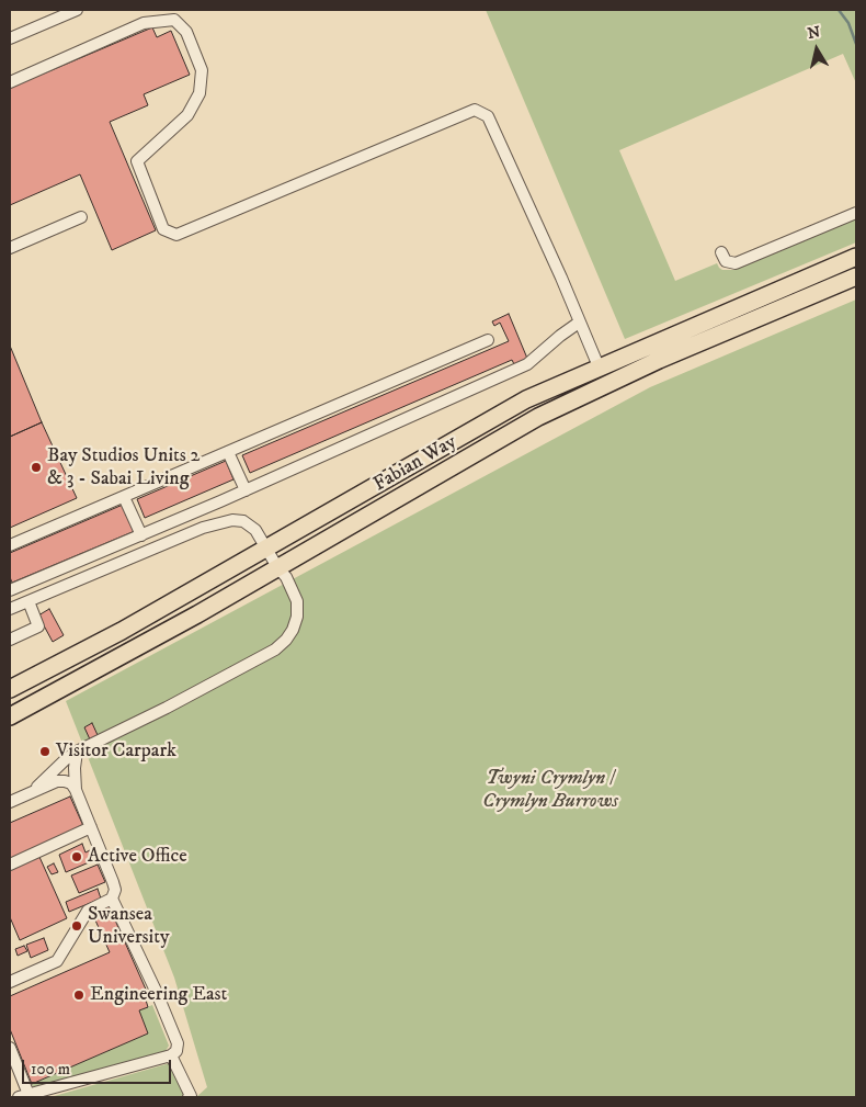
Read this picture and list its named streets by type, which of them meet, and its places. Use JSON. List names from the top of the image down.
{
  "streets": {
    "highway": ["Fabian Way"]
  },
  "parks": ["Twyni Crymlyn / Crymlyn Burrows"],
  "places": [
    "Bay Studios Units 2 & 3 - Sabai Living",
    "Visitor Carpark",
    "Active Office",
    "Swansea University",
    "Engineering East"
  ],
  "scale_bar": "100 m",
  "north": "top"
}
